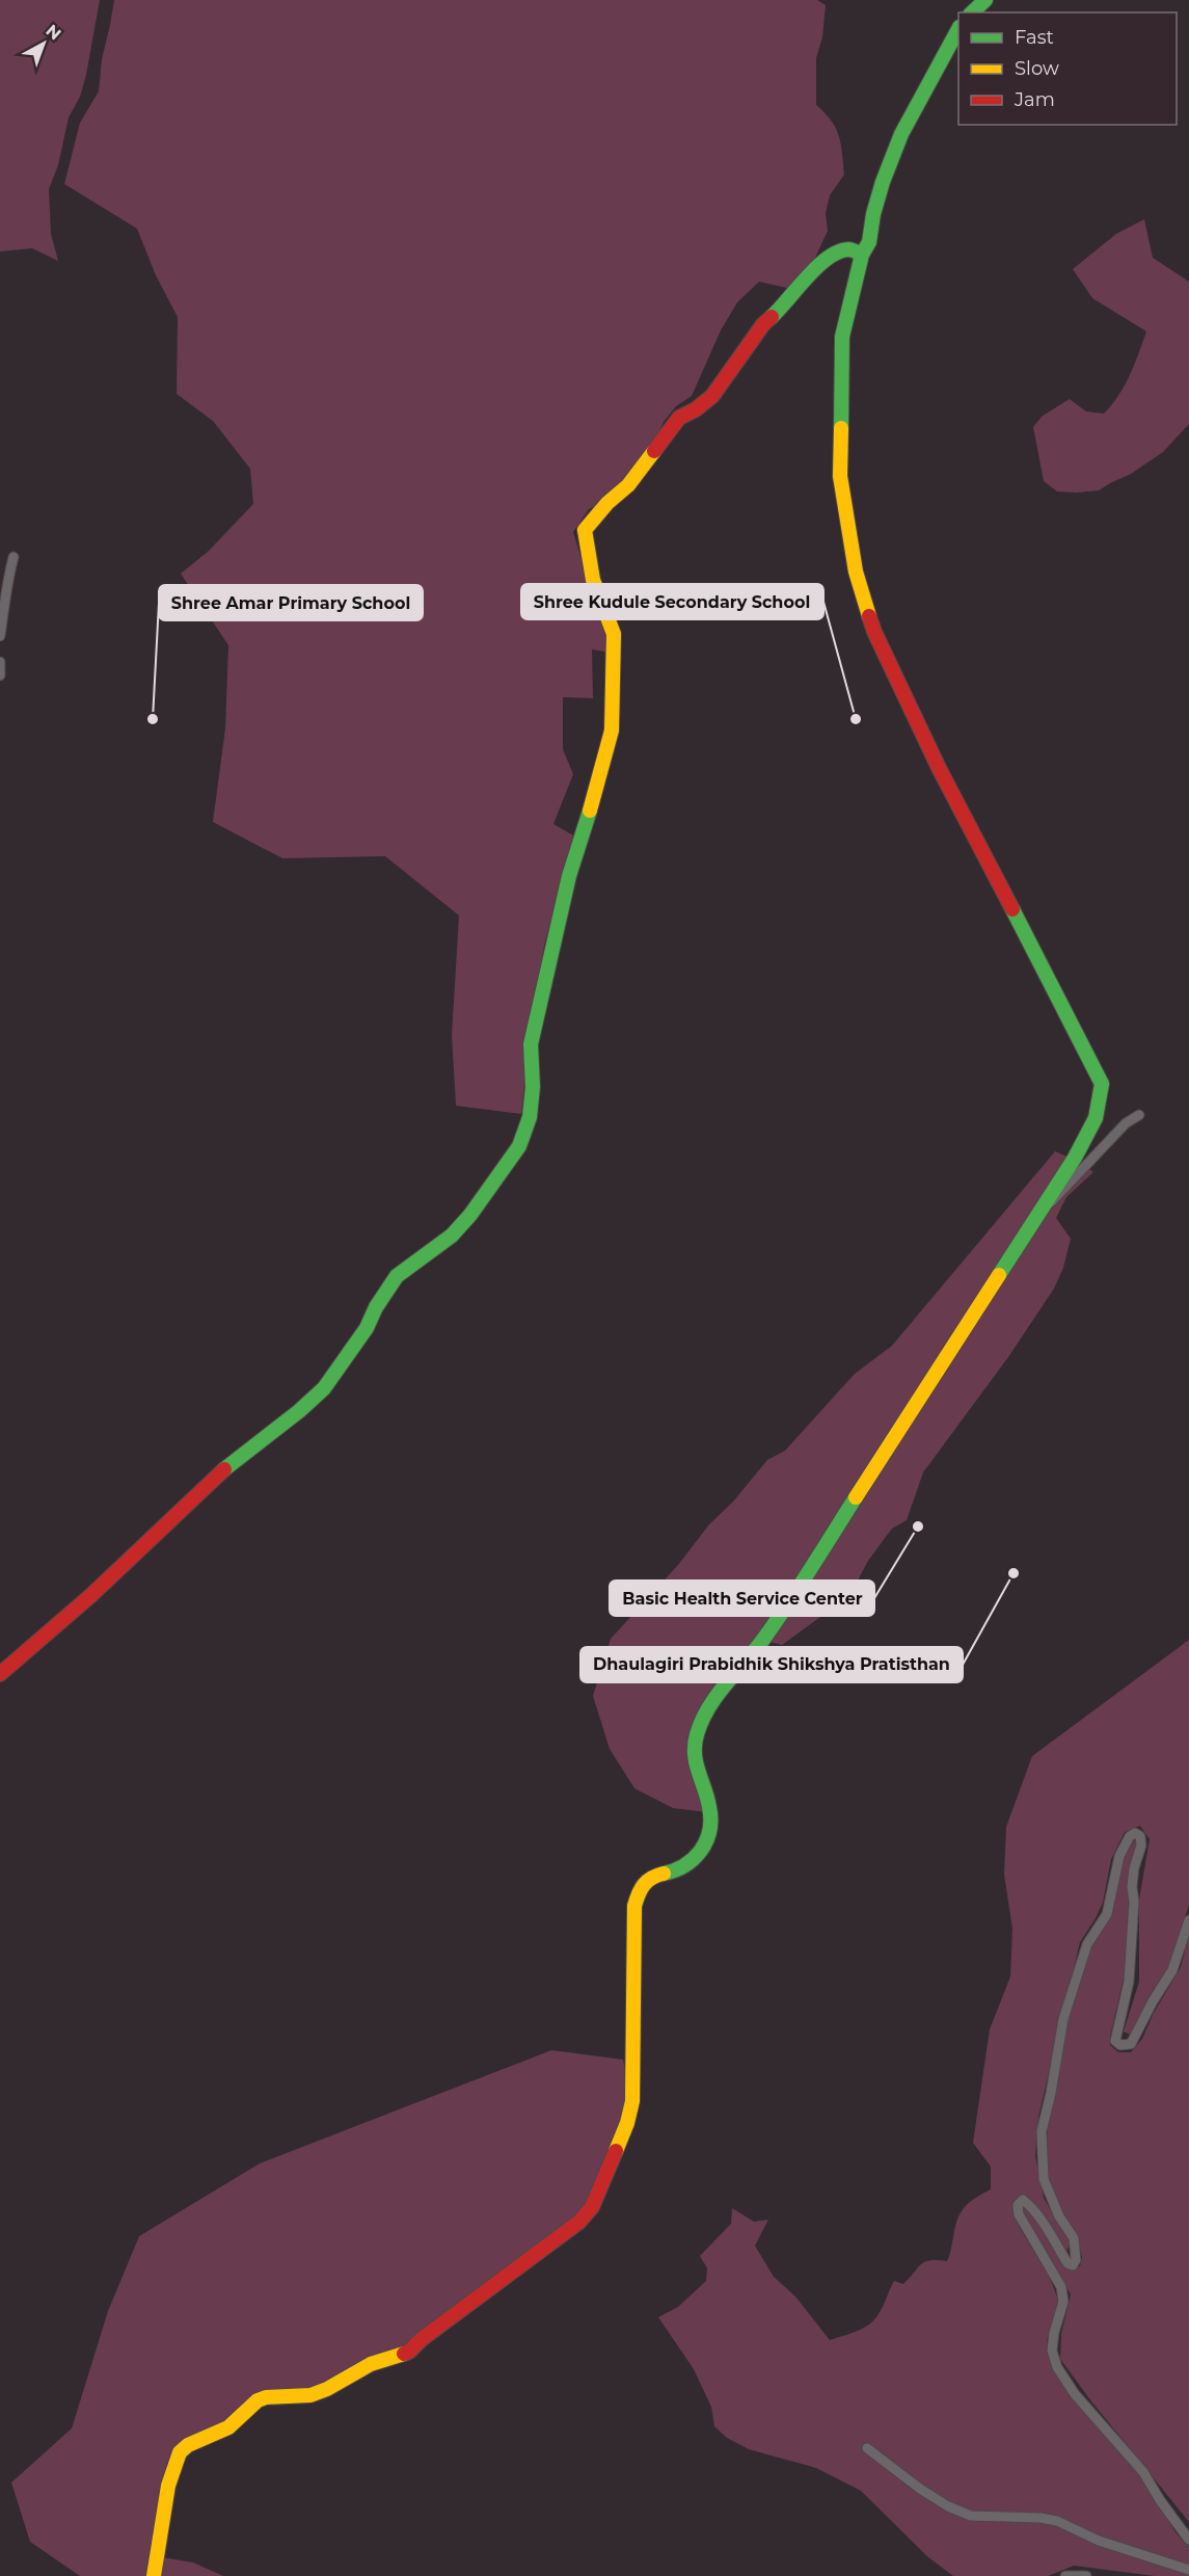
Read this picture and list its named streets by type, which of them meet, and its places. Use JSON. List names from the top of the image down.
{
  "places": [
    "Shree Amar Primary School",
    "Shree Kudule Secondary School",
    "Basic Health Service Center",
    "Dhaulagiri Prabidhik Shikshya Pratisthan"
  ],
  "legend": ["Fast", "Slow", "Jam"],
  "north": "top right"
}
